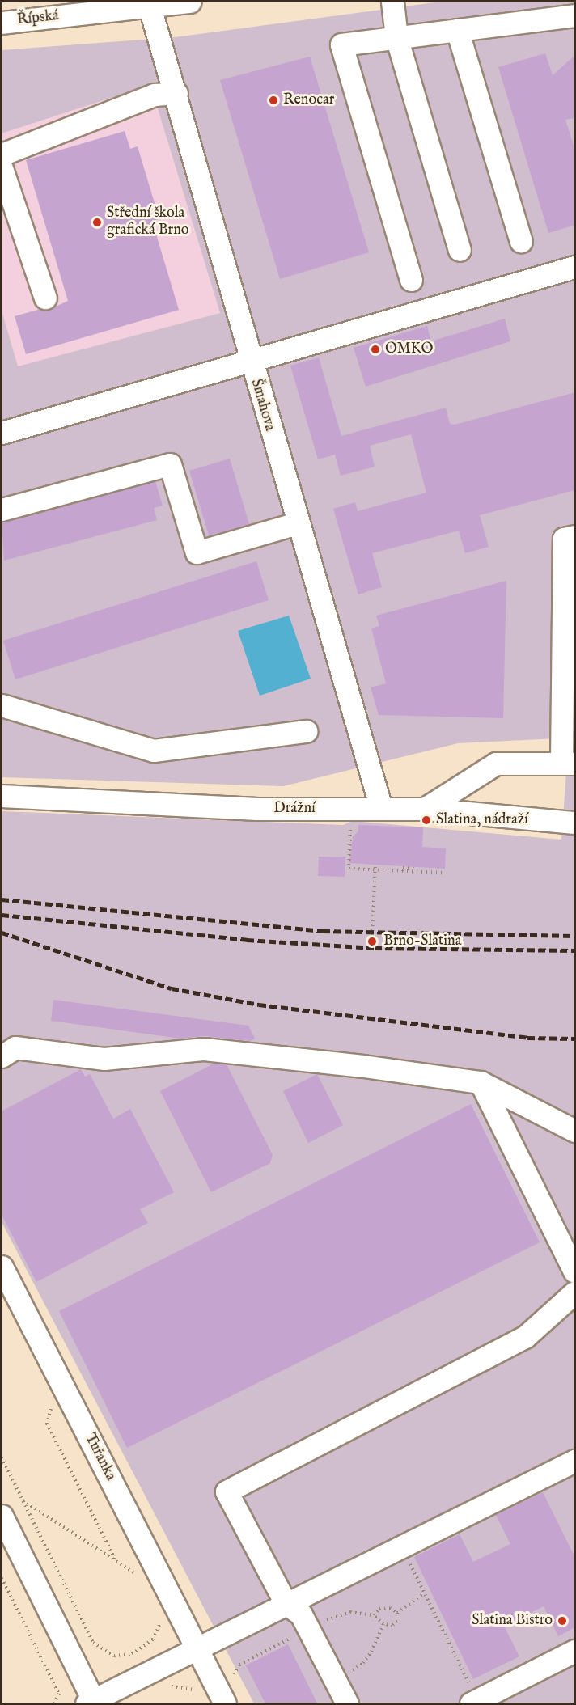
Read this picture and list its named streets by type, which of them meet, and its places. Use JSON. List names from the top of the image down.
{
  "streets": {
    "street": [
      "Řípská",
      "Šmahova",
      "Drážní",
      "Tuřanka"
    ]
  },
  "crossings": [
    ["Řípská", "Šmahova"],
    ["Šmahova", "Drážní"]
  ],
  "places": [
    "Renocar",
    "Střední škola grafická Brno",
    "OMKO",
    "Slatina, nádraží",
    "Brno-Slatina",
    "Slatina Bistro"
  ]
}
